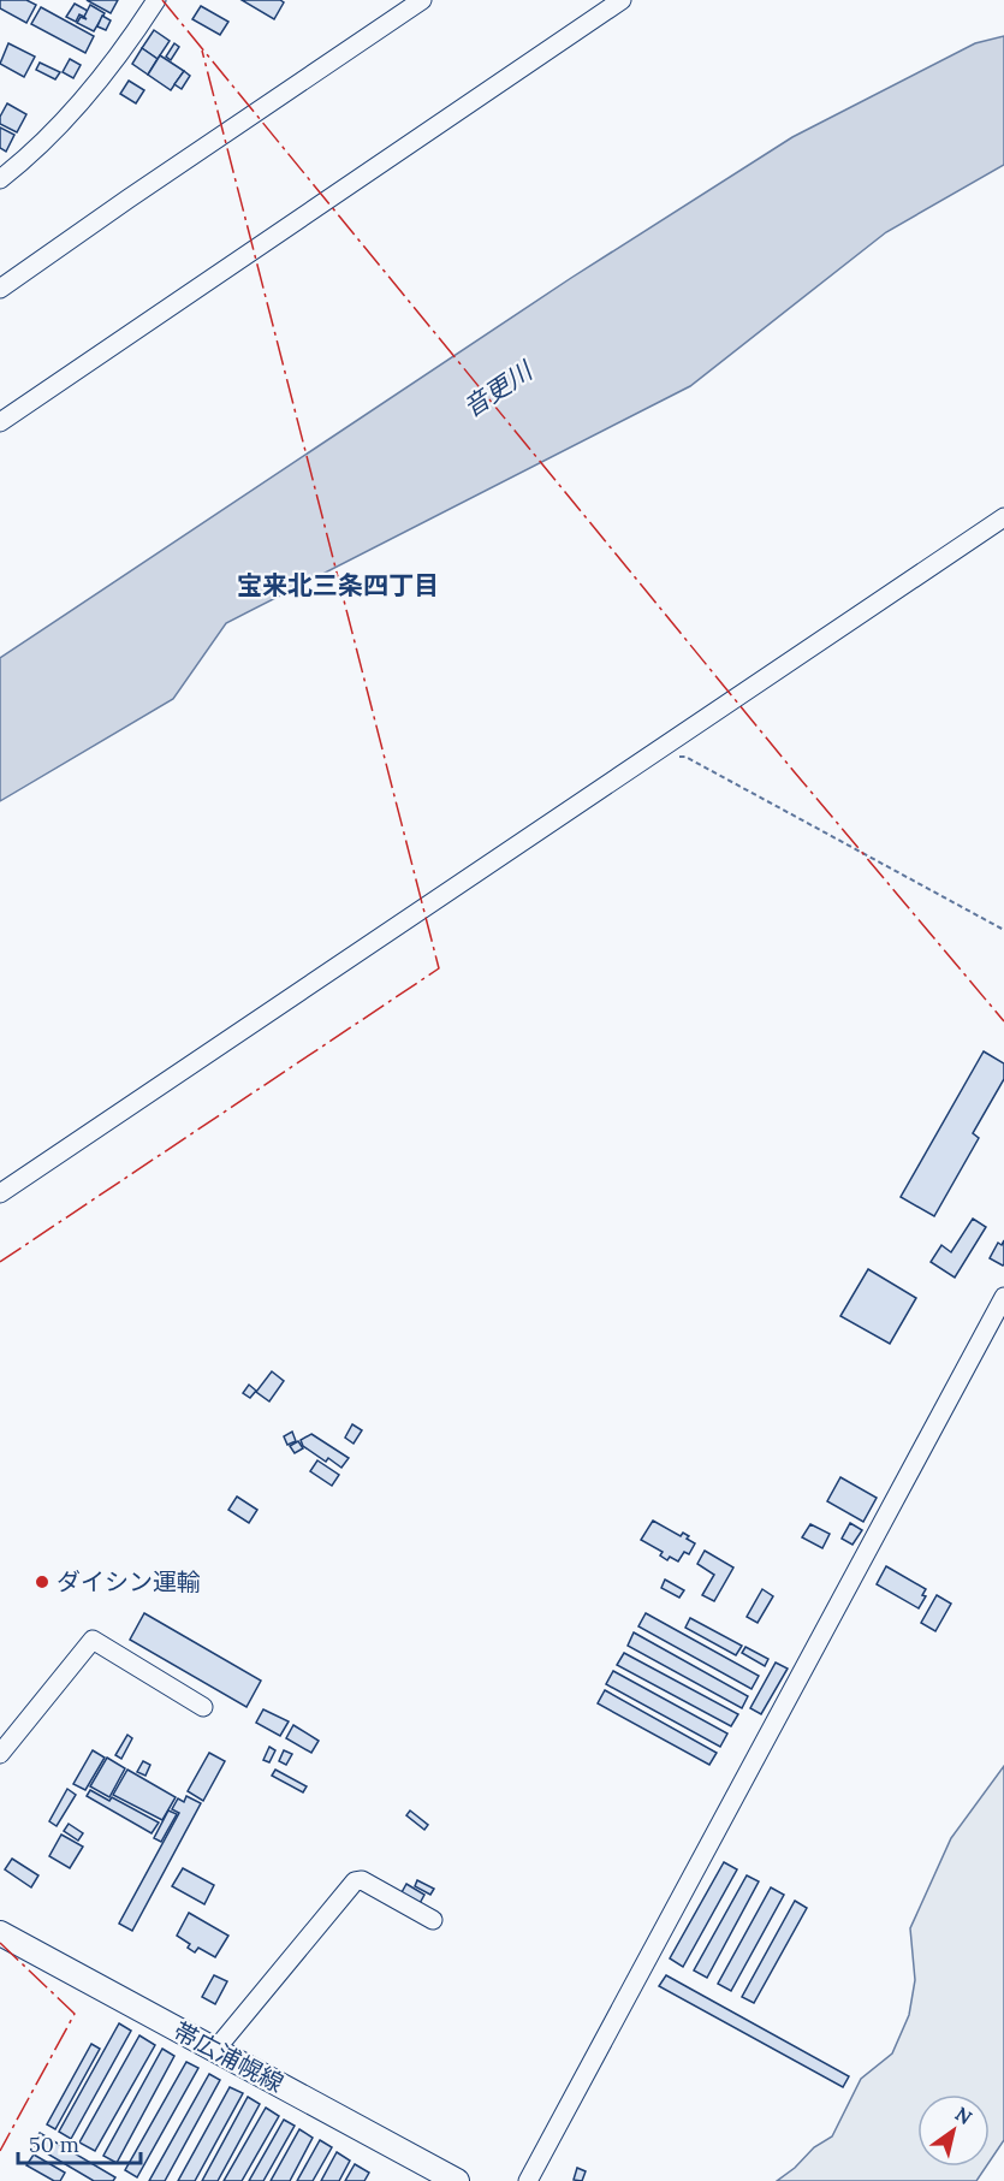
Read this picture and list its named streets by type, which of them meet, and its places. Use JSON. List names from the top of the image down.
{
  "streets": {
    "main road": ["帯広浦幌線"]
  },
  "districts": ["宝来北三条四丁目"],
  "water": ["音更川"],
  "places": ["ダイシン運輸"],
  "scale_bar": "50 m",
  "north": "top right"
}
